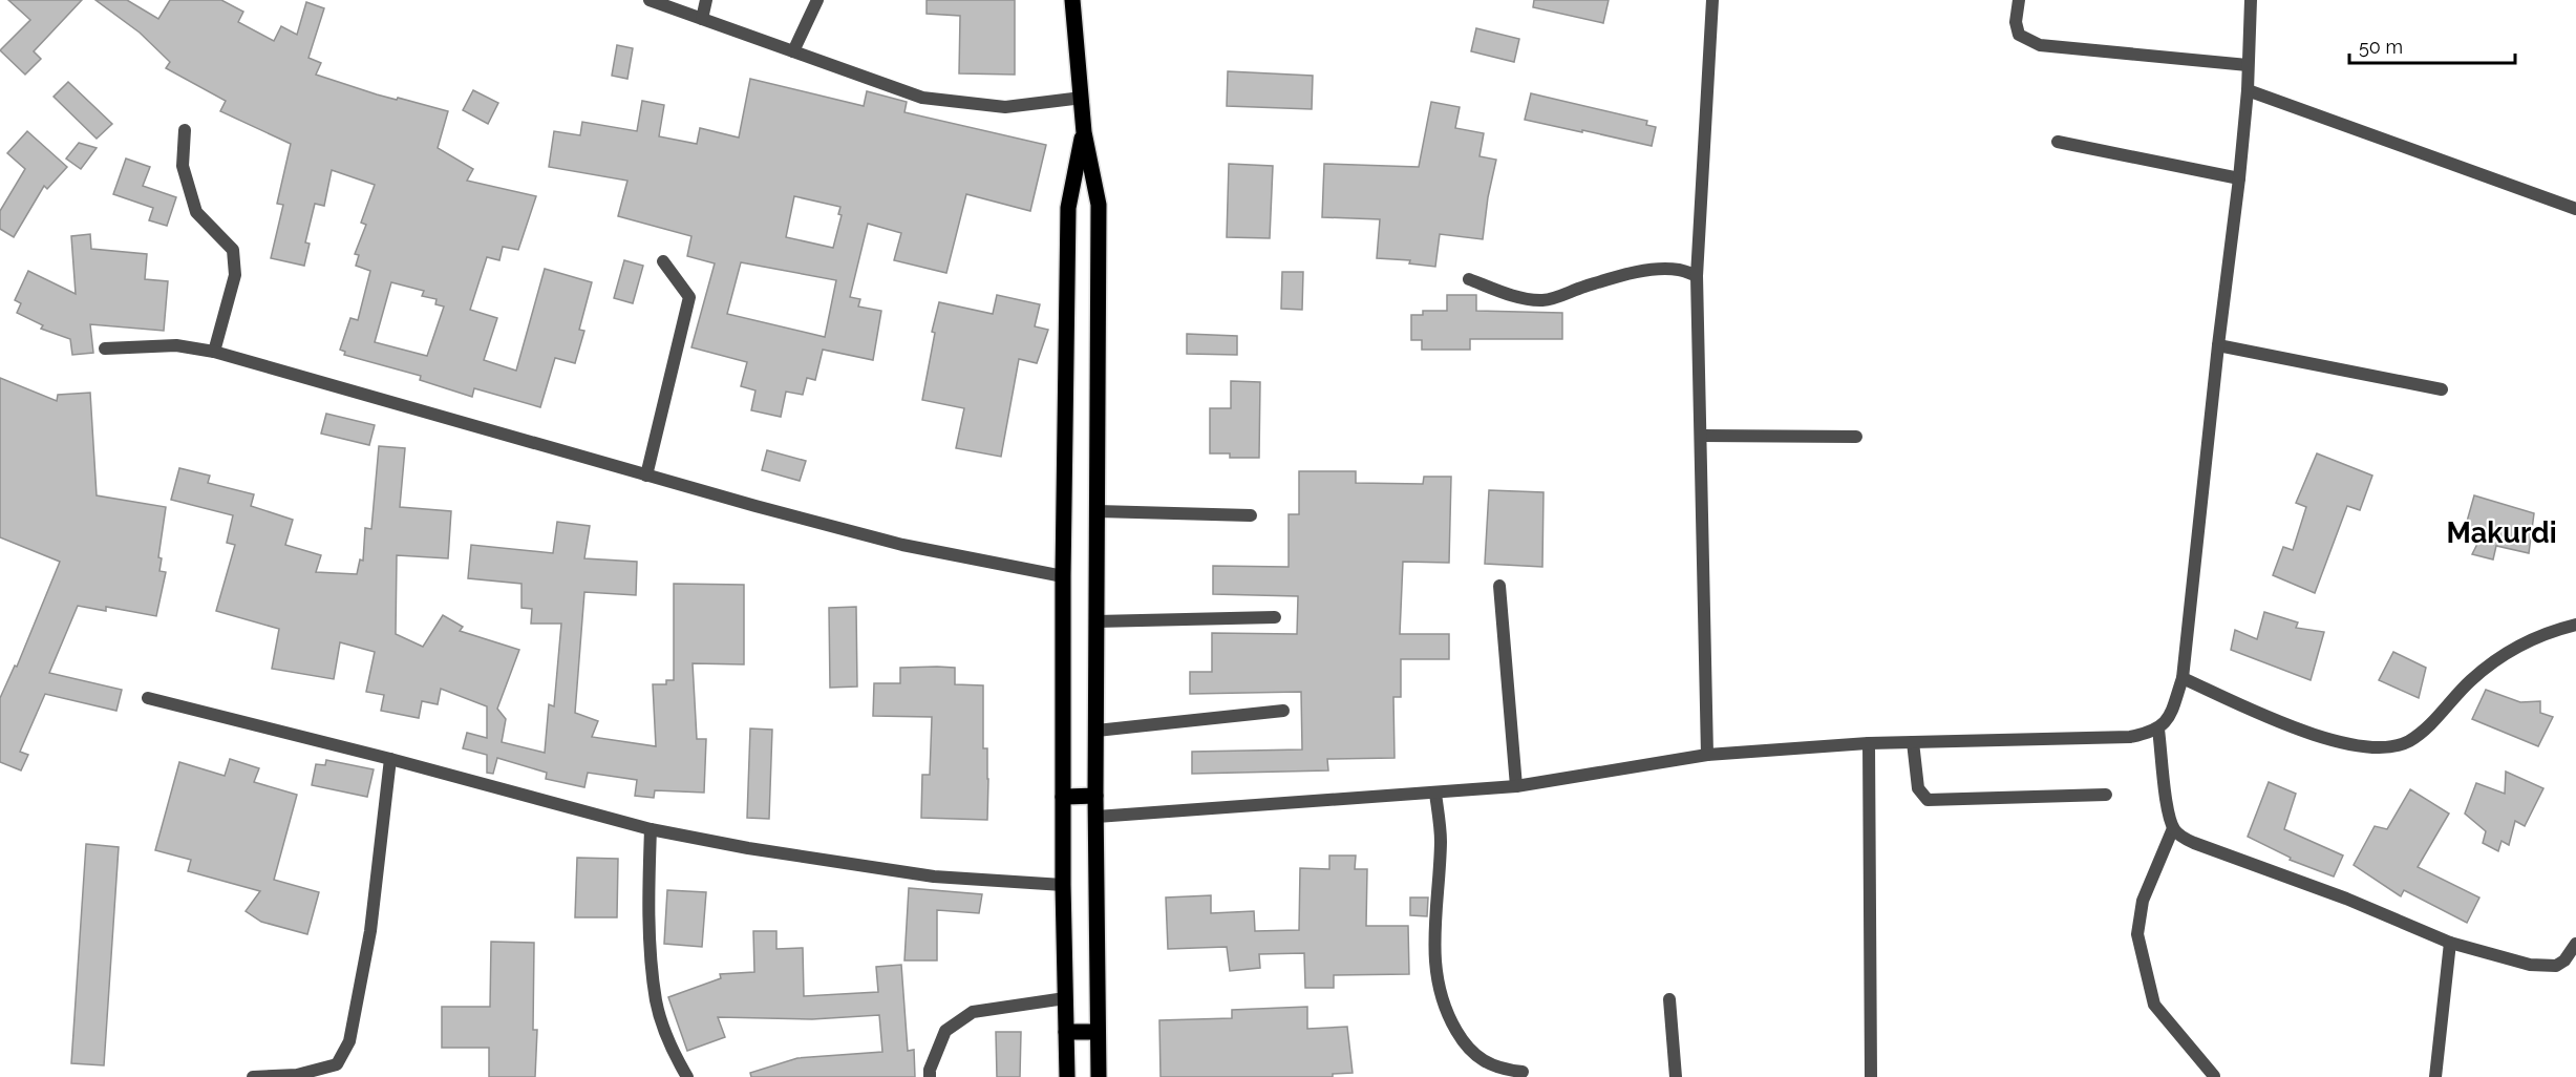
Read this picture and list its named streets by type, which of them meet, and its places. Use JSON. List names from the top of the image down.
{
  "districts": ["Makurdi"],
  "scale_bar": "50 m"
}
